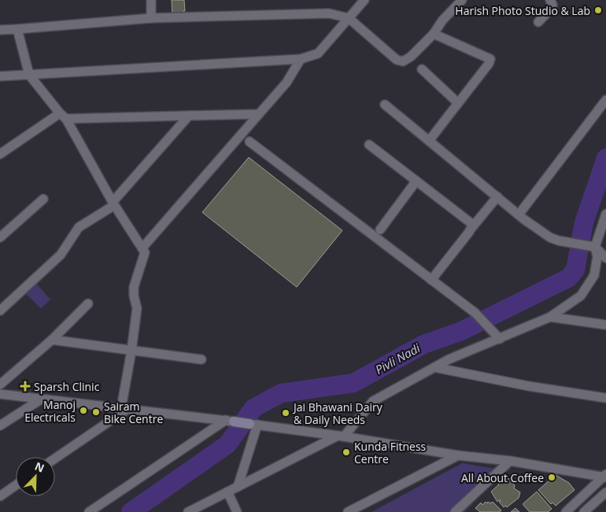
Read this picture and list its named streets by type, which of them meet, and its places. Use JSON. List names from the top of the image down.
{
  "water": ["Pivli Nadi"],
  "places": {
    "other": [
      "Harish Photo Studio & Lab",
      "Manoj Electricals",
      "Sairam Bike Centre",
      "Jai Bhawani Dairy & Daily Needs",
      "Kunda Fitness Centre",
      "All About Coffee"
    ],
    "health": ["Sparsh Clinic"]
  },
  "north": "top right"
}
